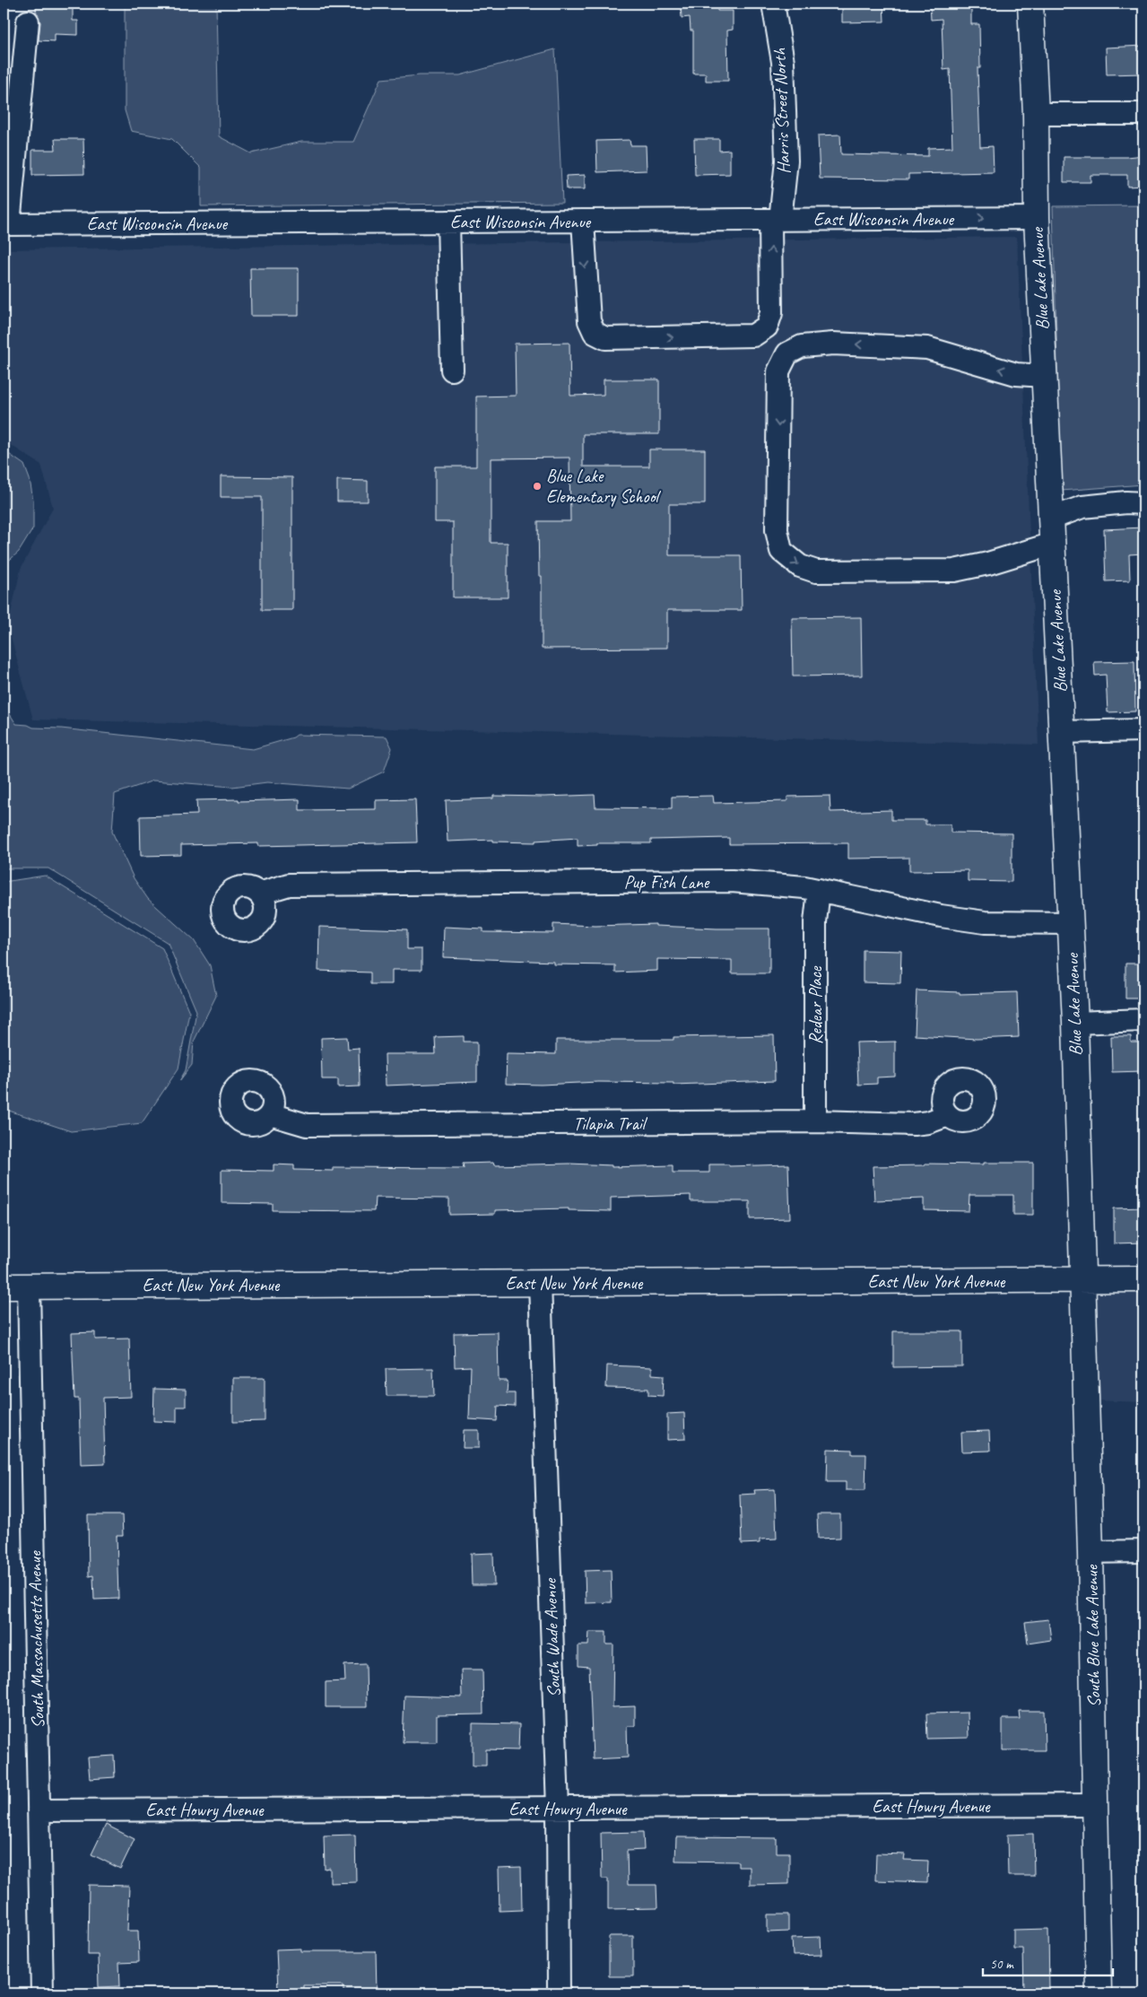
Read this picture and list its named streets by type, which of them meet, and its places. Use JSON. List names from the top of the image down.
{
  "streets": {
    "main road": ["Blue Lake Avenue", "East New York Avenue", "South Blue Lake Avenue"],
    "street": [
      "Harris Street North",
      "East Wisconsin Avenue",
      "Pup Fish Lane",
      "Redear Place",
      "Tilapia Trail",
      "South Wade Avenue",
      "South Massachusetts Avenue",
      "East Howry Avenue"
    ]
  },
  "crossings": [
    ["Harris Street North", "East Wisconsin Avenue"],
    ["East Wisconsin Avenue", "Blue Lake Avenue"],
    ["Blue Lake Avenue", "Pup Fish Lane"],
    ["Blue Lake Avenue", "East New York Avenue"],
    ["Blue Lake Avenue", "South Blue Lake Avenue"],
    ["Pup Fish Lane", "Redear Place"],
    ["Redear Place", "Tilapia Trail"],
    ["East New York Avenue", "South Blue Lake Avenue"],
    ["East New York Avenue", "South Wade Avenue"],
    ["East New York Avenue", "South Massachusetts Avenue"],
    ["South Blue Lake Avenue", "East Howry Avenue"],
    ["South Wade Avenue", "East Howry Avenue"],
    ["South Massachusetts Avenue", "East Howry Avenue"]
  ],
  "places": ["Blue Lake Elementary School"],
  "scale_bar": "50 m"
}
